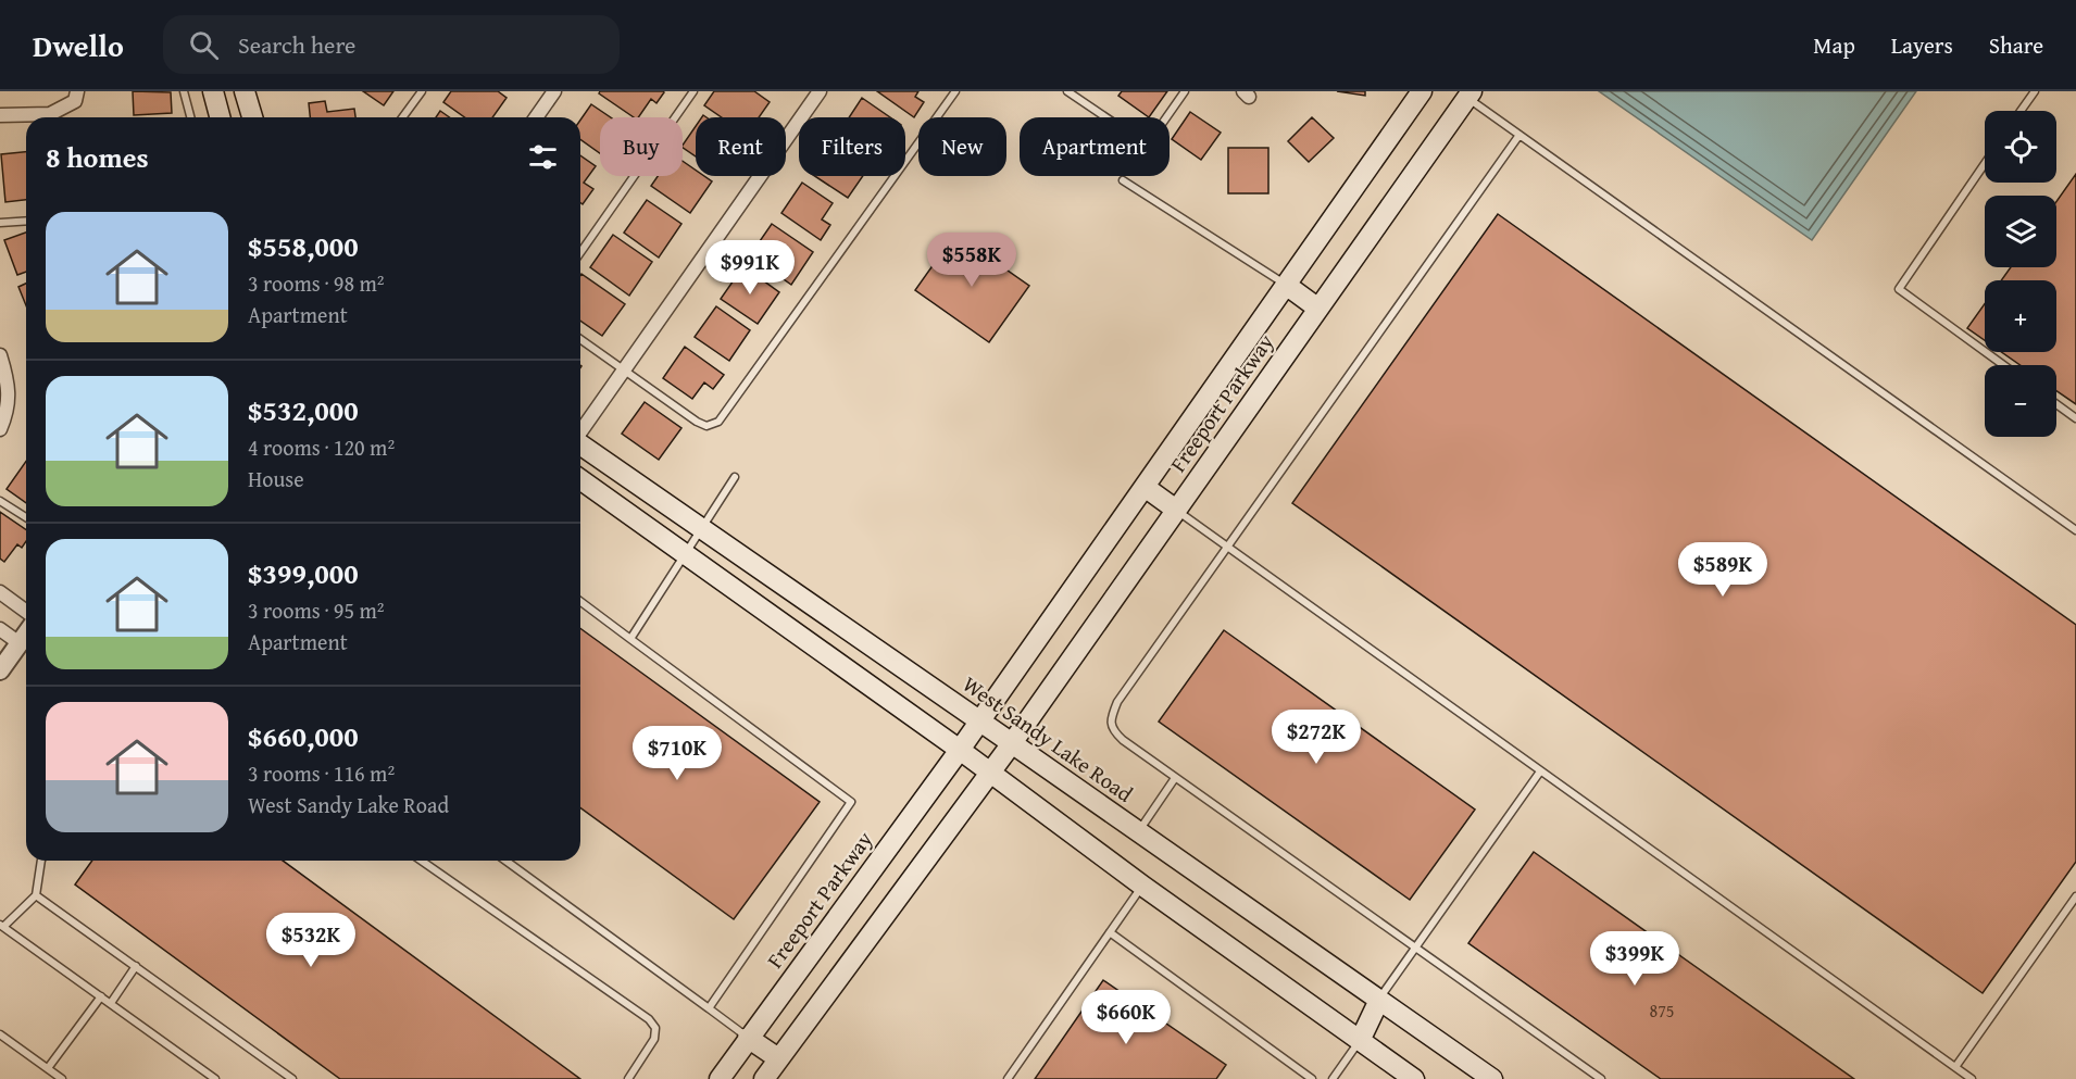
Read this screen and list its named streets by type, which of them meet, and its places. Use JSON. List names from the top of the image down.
{
  "streets": {
    "main road": ["Freeport Parkway", "West Sandy Lake Road"]
  },
  "crossings": [
    ["Freeport Parkway", "West Sandy Lake Road"]
  ],
  "house_numbers": ["875"],
  "page": {
    "header": "Dwello",
    "search": "Search here",
    "nav": ["Map", "Layers", "Share"],
    "map_buttons": ["+", "−"],
    "chip": [
      "Buy",
      "Rent",
      "Filters",
      "New",
      "Apartment"
    ],
    "heading": "8 homes",
    "list": [
      {
        "name": "$558,000",
        "note": "3 rooms · 98 m² · Apartment"
      },
      {
        "name": "$532,000",
        "note": "4 rooms · 120 m² · House"
      },
      {
        "name": "$399,000",
        "note": "3 rooms · 95 m² · Apartment"
      },
      {
        "name": "$660,000",
        "note": "3 rooms · 116 m² · West Sandy Lake Road"
      }
    ],
    "price": [
      "$558K",
      "$991K",
      "$589K",
      "$272K",
      "$710K",
      "$532K",
      "$399K",
      "$660K"
    ]
  }
}
